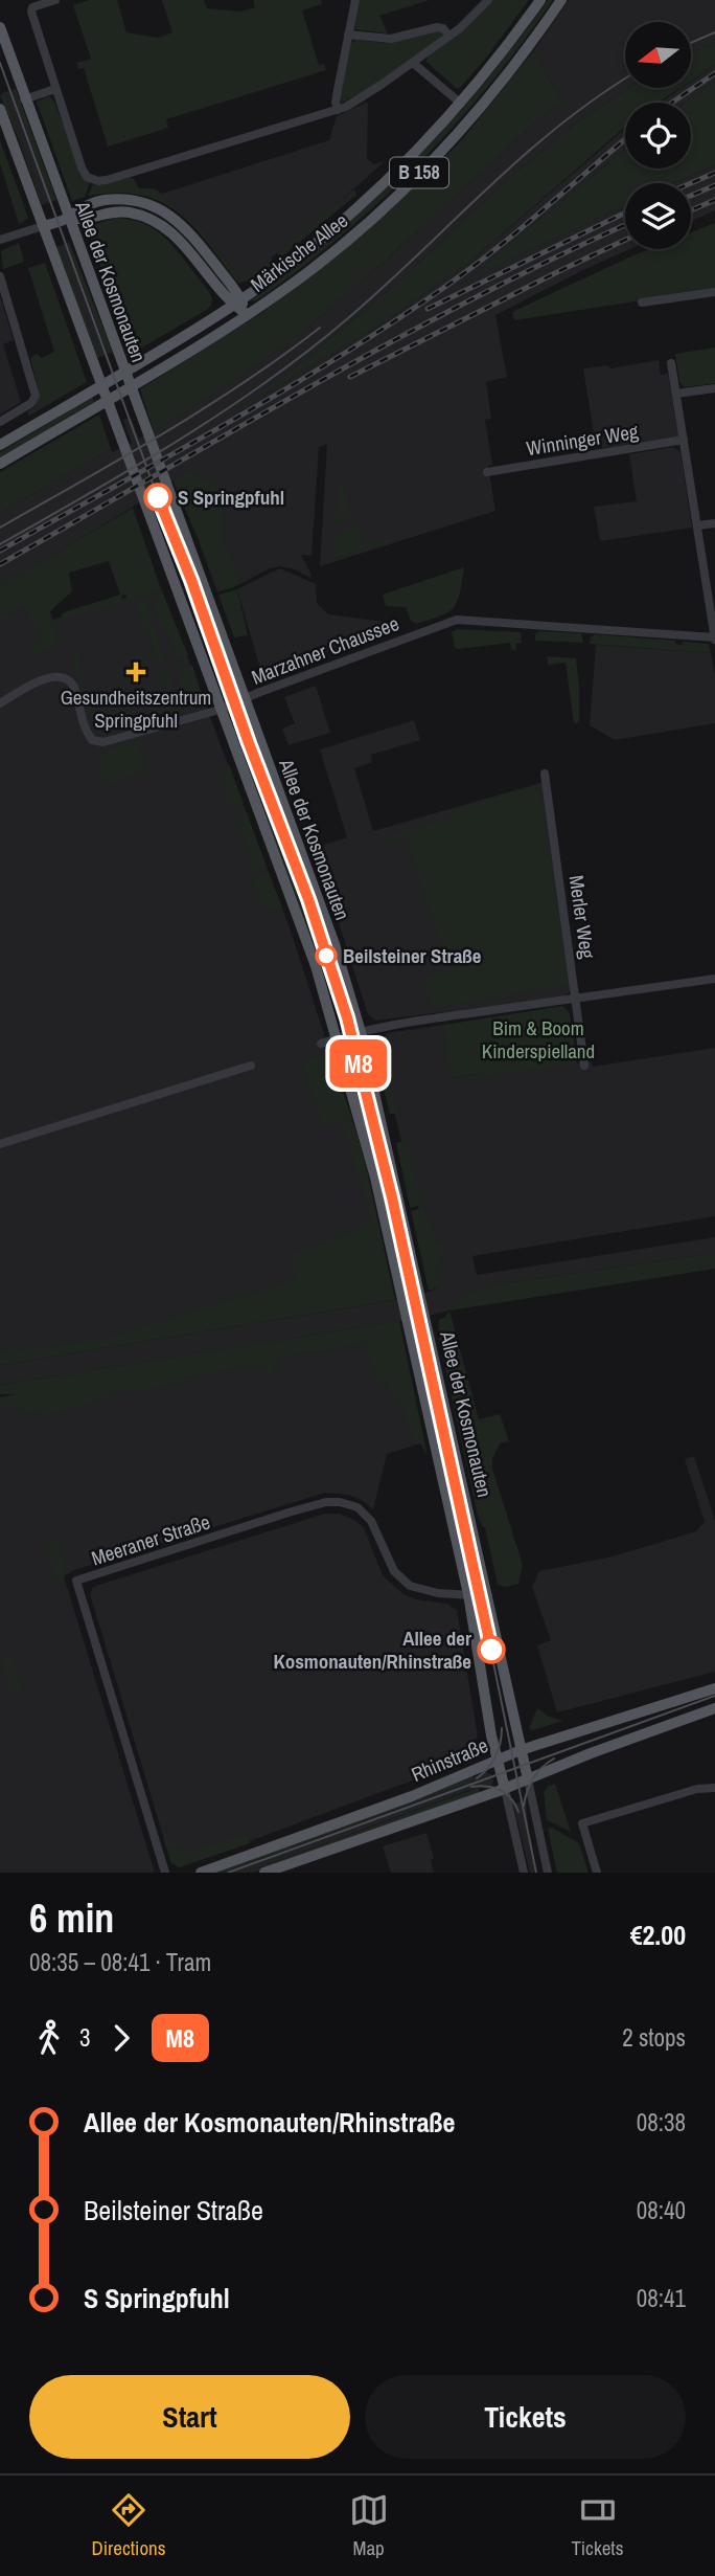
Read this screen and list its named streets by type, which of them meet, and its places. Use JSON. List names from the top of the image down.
{
  "streets": {
    "main road": [
      "B 158",
      "Märkische Allee",
      "Allee der Kosmonauten",
      "Rhinstraße"
    ],
    "street": [
      "Winninger Weg",
      "Marzahner Chaussee",
      "Merler Weg",
      "Meeraner Straße"
    ]
  },
  "crossings": [
    ["Allee der Kosmonauten", "Marzahner Chaussee"],
    ["Allee der Kosmonauten", "Meeraner Straße"],
    ["Allee der Kosmonauten", "Rhinstraße"]
  ],
  "parks": ["Bim & Boom Kinderspielland"],
  "places": {
    "other": ["S Springpfuhl", "Beilsteiner Straße", "Allee der Kosmonauten/Rhinstraße"],
    "health": ["Gesundheitszentrum Springpfuhl"]
  },
  "lines": ["tram line M8"],
  "north": "left",
  "page": {
    "on_map": "M8",
    "heading": ["6 min", "08:35 – 08:41 · Tram", "€2.00"],
    "legs": ["3", "M8", "2 stops"],
    "list": [
      {
        "name": "Allee der Kosmonauten/Rhinstraße",
        "value": "08:38"
      },
      {
        "name": "Beilsteiner Straße",
        "value": "08:40"
      },
      {
        "name": "S Springpfuhl",
        "value": "08:41"
      }
    ],
    "buttons": ["Start", "Tickets"],
    "tabs": ["Directions", "Map", "Tickets"]
  }
}
